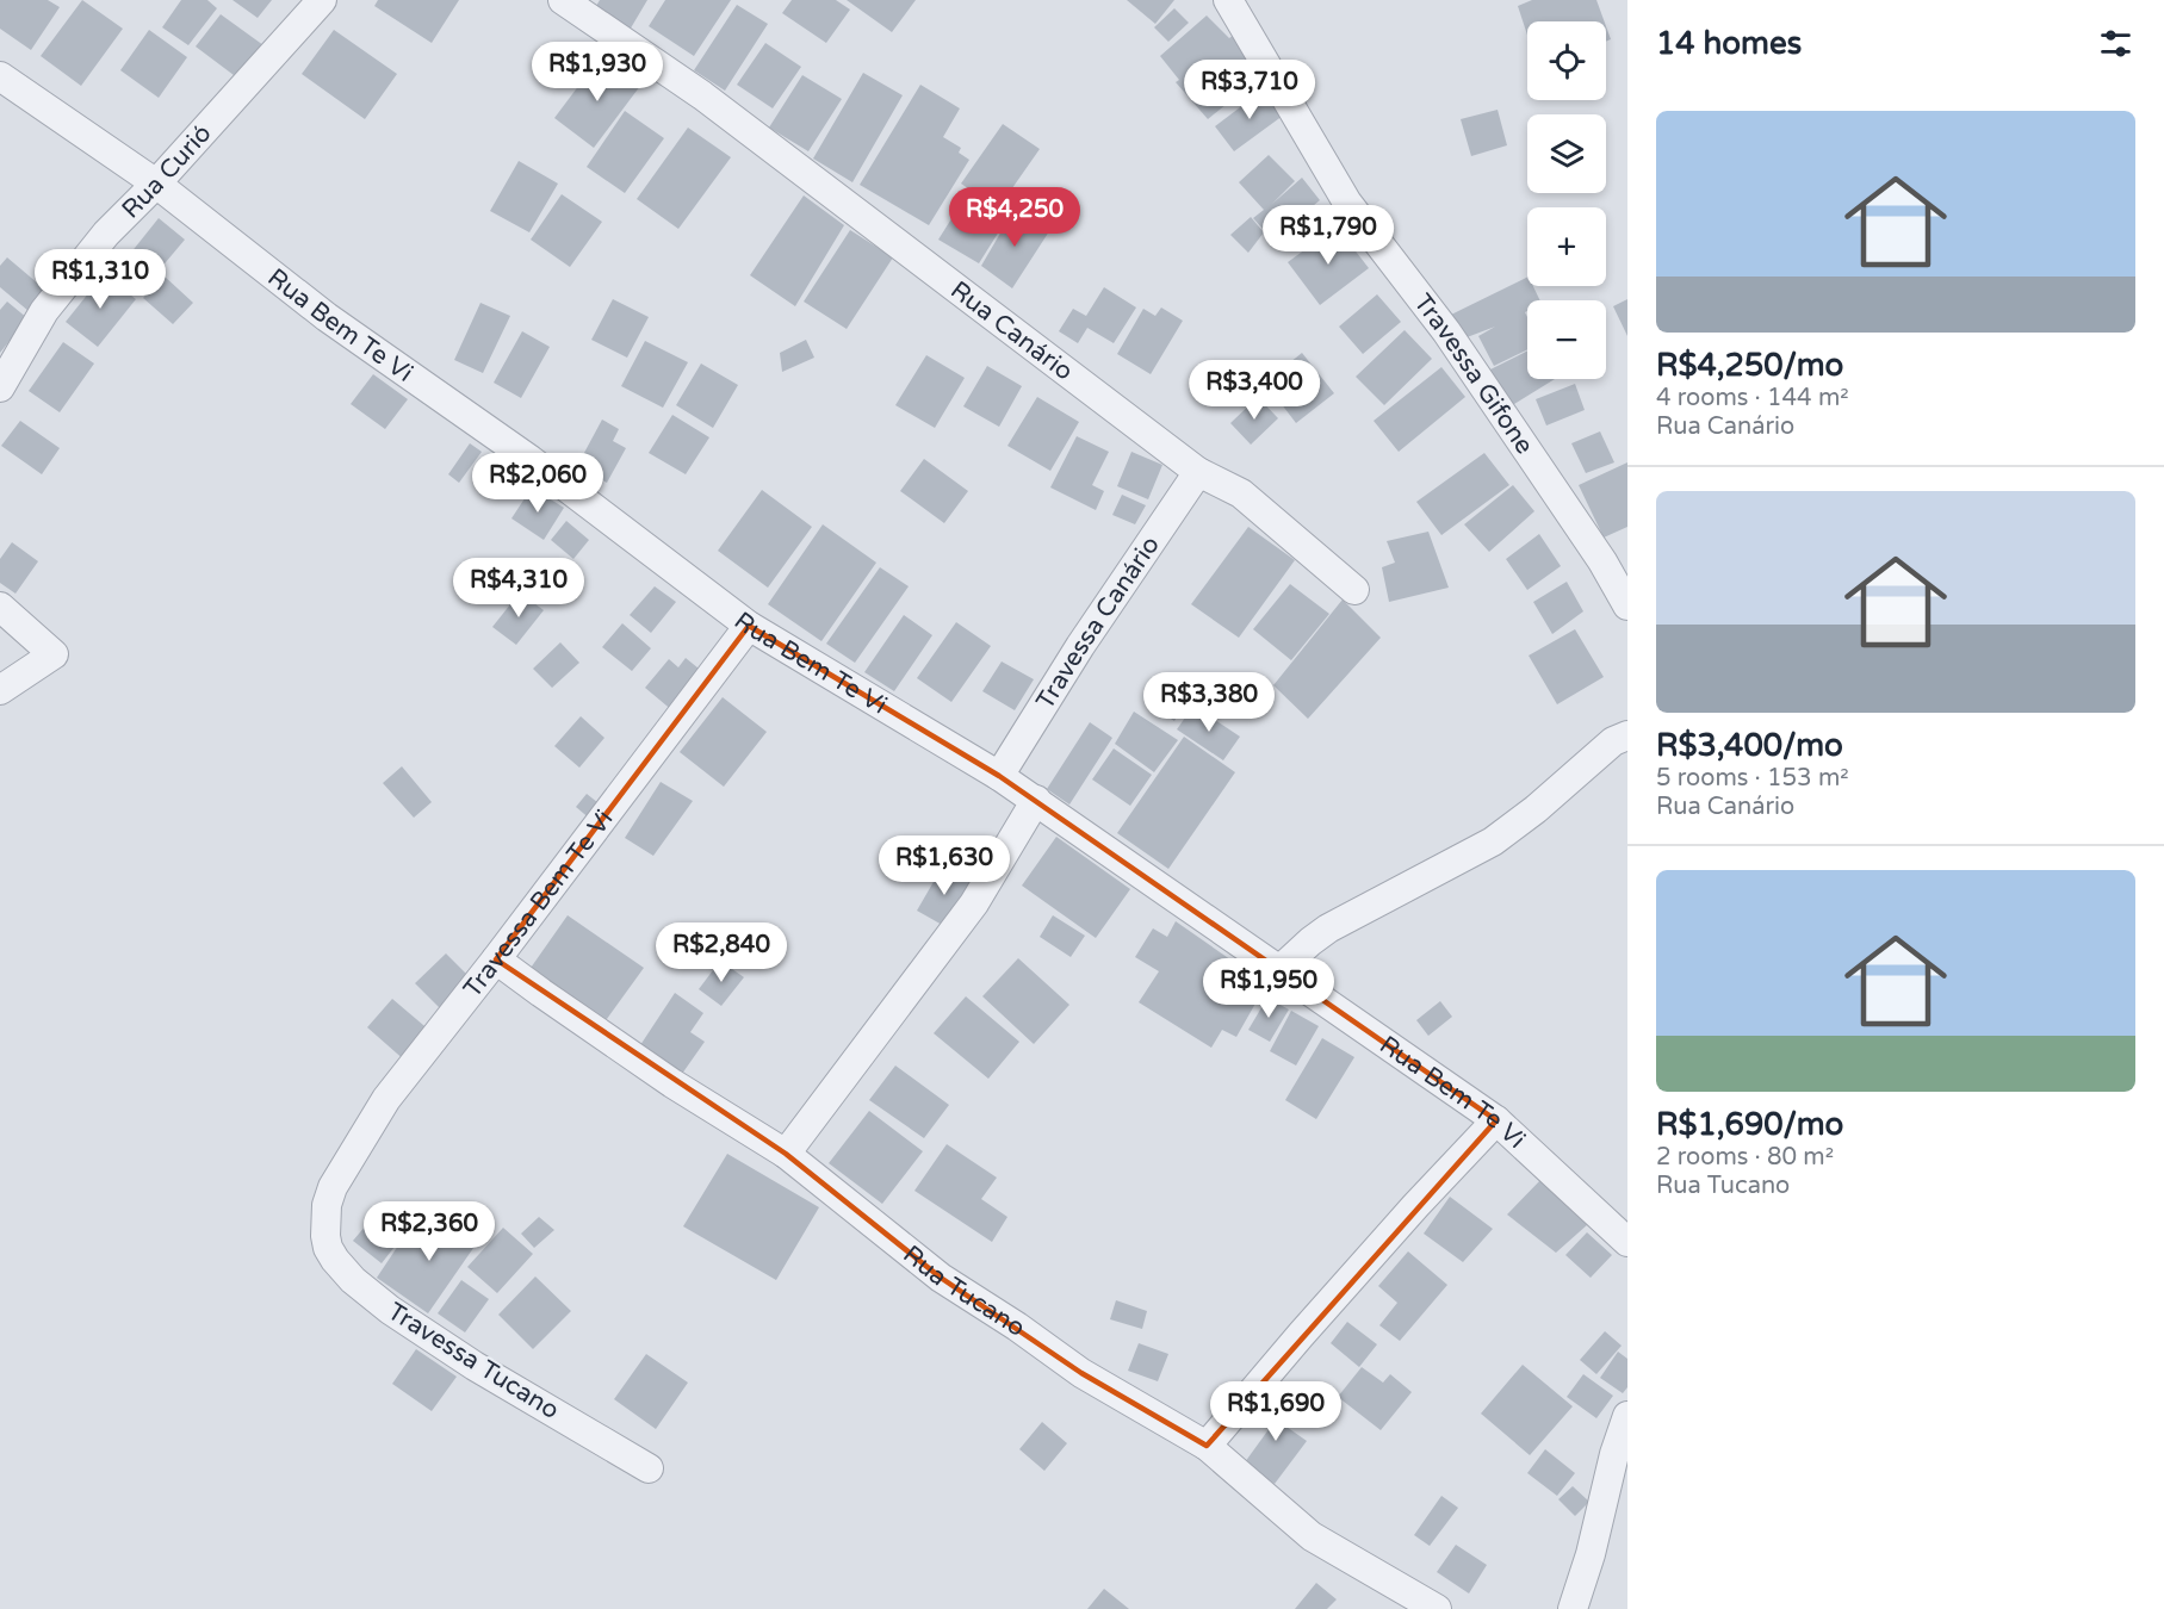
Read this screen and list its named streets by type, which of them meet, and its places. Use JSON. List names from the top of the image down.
{
  "streets": {
    "street": [
      "Rua Curió",
      "Rua Bem Te Vi",
      "Rua Canário",
      "Travessa Gifone",
      "Travessa Canário",
      "Travessa Bem Te Vi",
      "Rua Tucano",
      "Travessa Tucano"
    ]
  },
  "crossings": [
    ["Rua Curió", "Rua Bem Te Vi"],
    ["Rua Bem Te Vi", "Travessa Canário"],
    ["Rua Bem Te Vi", "Travessa Bem Te Vi"],
    ["Rua Canário", "Travessa Canário"],
    ["Travessa Bem Te Vi", "Rua Tucano"],
    ["Travessa Bem Te Vi", "Travessa Tucano"]
  ],
  "page": {
    "heading": "14 homes",
    "map_buttons": ["+", "−"],
    "price": [
      "R$1,930",
      "R$3,710",
      "R$4,250",
      "R$1,790",
      "R$1,310",
      "R$3,400",
      "R$2,060",
      "R$4,310",
      "R$3,380",
      "R$1,630",
      "R$2,840",
      "R$1,950",
      "R$2,360",
      "R$1,690"
    ],
    "list": [
      {
        "name": "R$4,250/mo",
        "note": "4 rooms · 144 m² · Rua Canário"
      },
      {
        "name": "R$3,400/mo",
        "note": "5 rooms · 153 m² · Rua Canário"
      },
      {
        "name": "R$1,690/mo",
        "note": "2 rooms · 80 m² · Rua Tucano"
      }
    ]
  }
}
